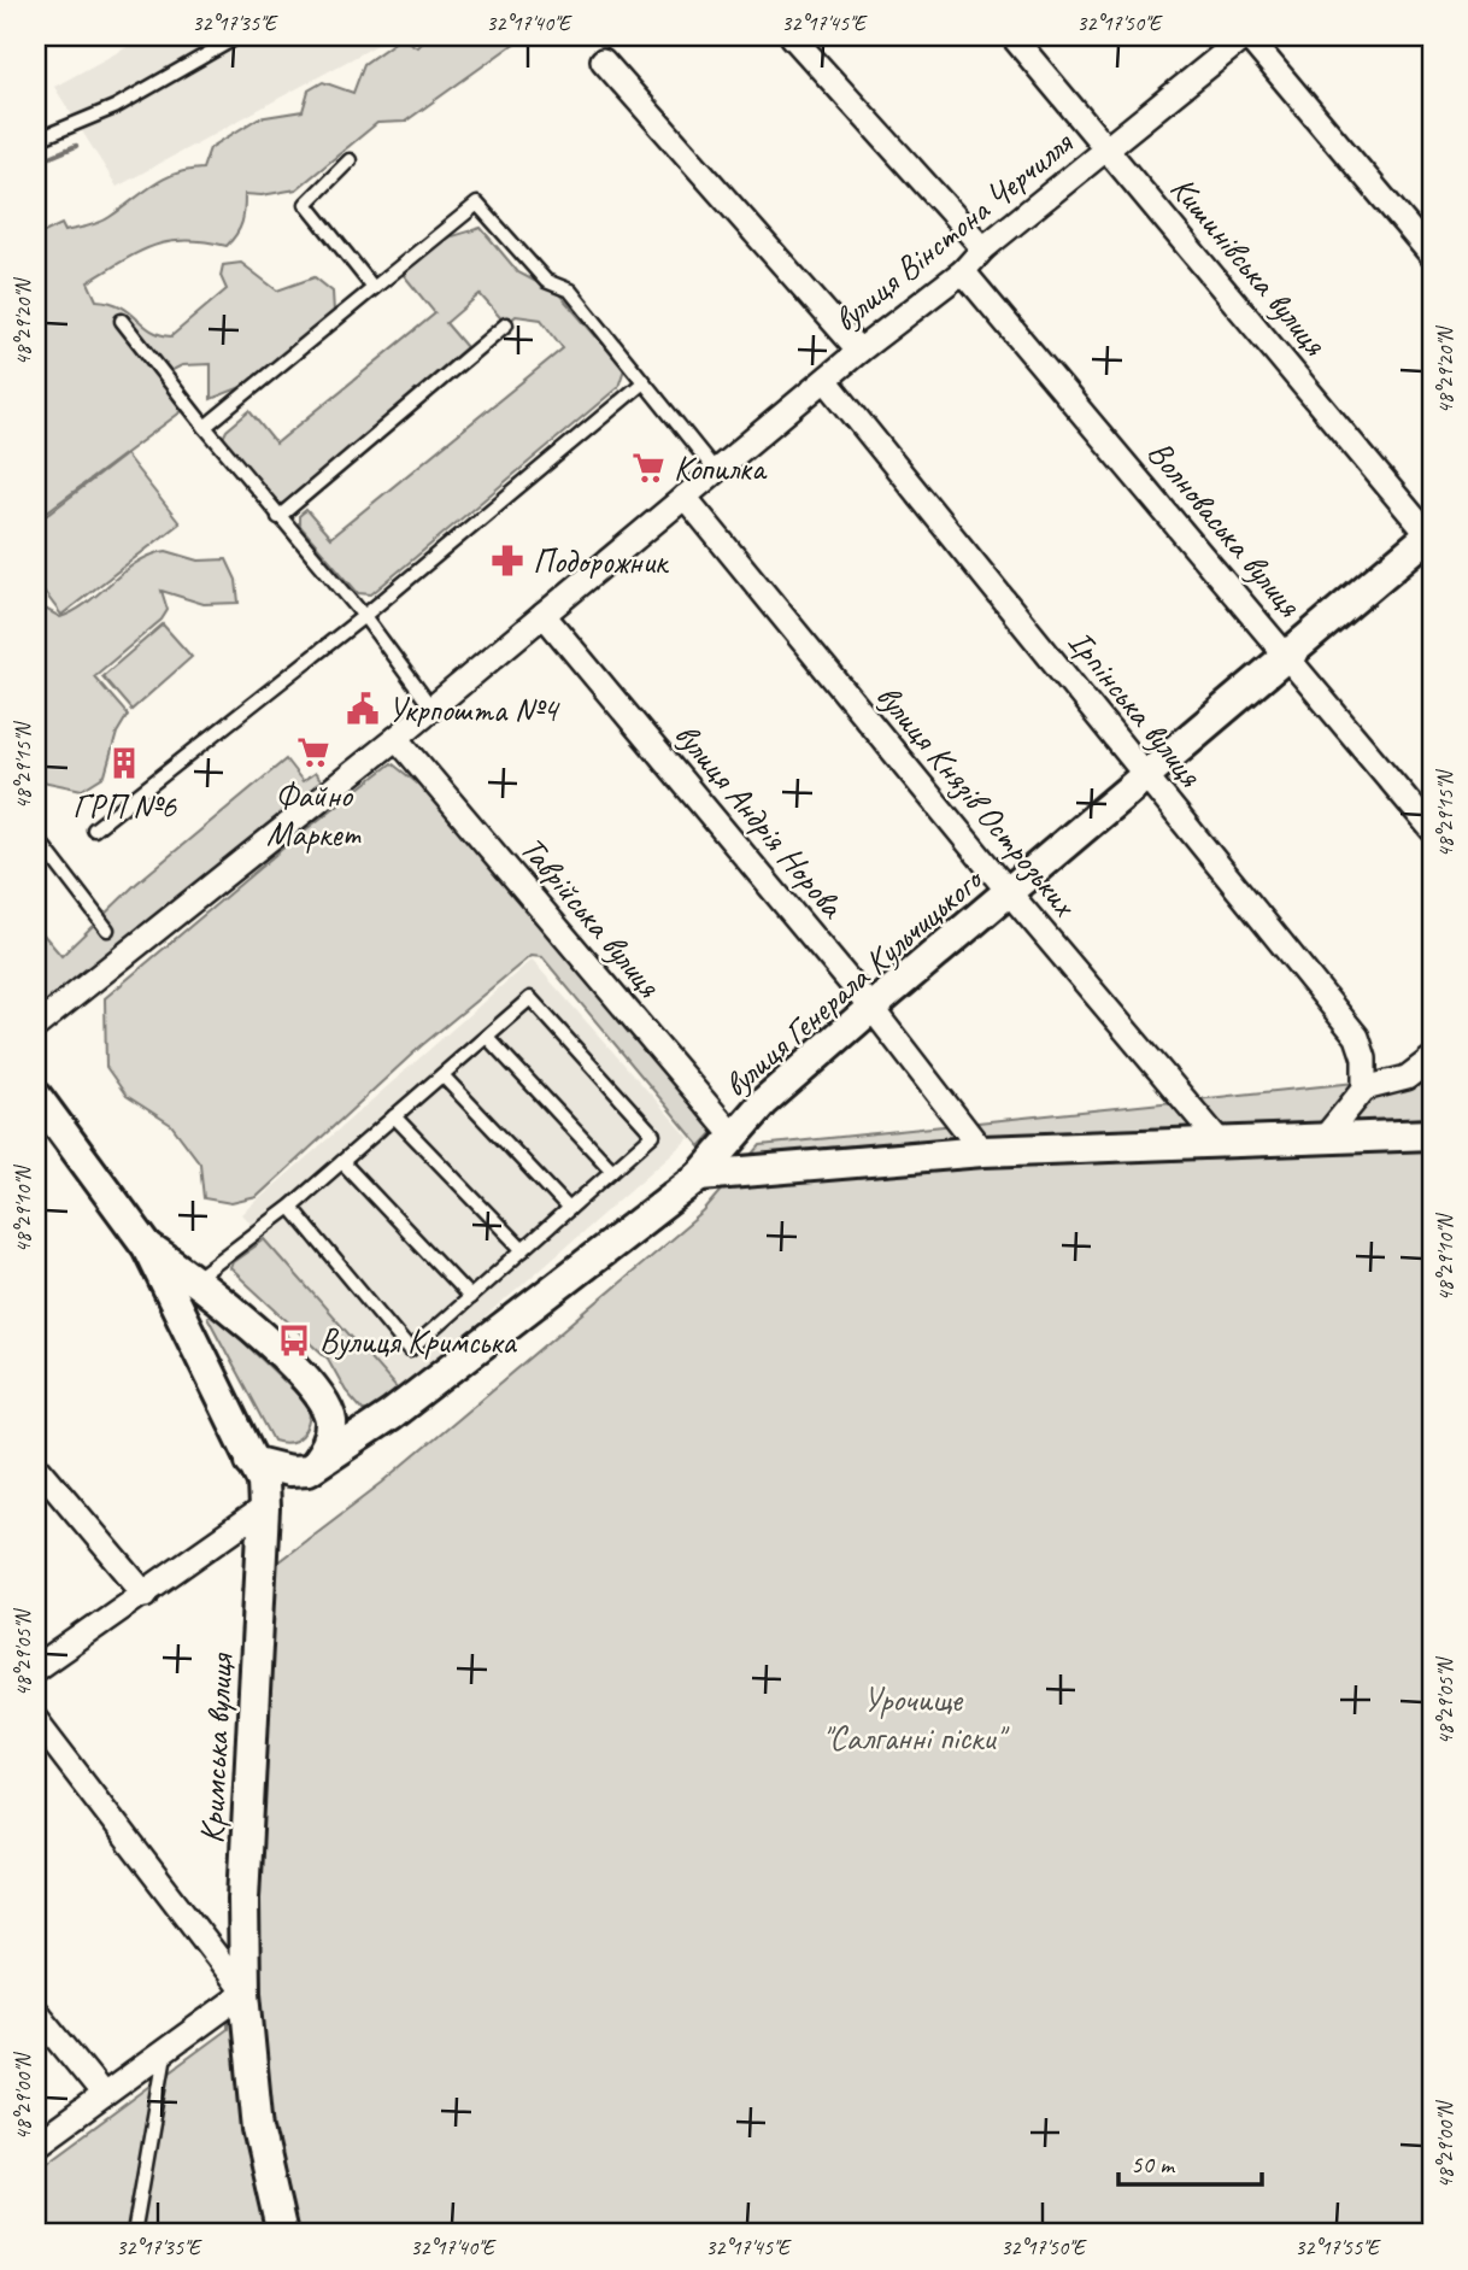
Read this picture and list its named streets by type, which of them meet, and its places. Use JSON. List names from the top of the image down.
{
  "streets": {
    "street": [
      "вулиця Вінстона Черчилля",
      "Кишинівська вулиця",
      "Волноваська вулиця",
      "Ірпінська вулиця",
      "вулиця Князів Острозьких",
      "вулиця Андрія Норова",
      "Таврійська вулиця",
      "вулиця Генерала Кульчицького",
      "Кримська вулиця"
    ]
  },
  "crossings": [
    ["вулиця Вінстона Черчилля", "Кишинівська вулиця"],
    ["вулиця Вінстона Черчилля", "Волноваська вулиця"],
    ["вулиця Вінстона Черчилля", "Ірпінська вулиця"],
    ["вулиця Вінстона Черчилля", "вулиця Князів Острозьких"],
    ["вулиця Вінстона Черчилля", "вулиця Андрія Норова"],
    ["вулиця Вінстона Черчилля", "Таврійська вулиця"],
    ["Кишинівська вулиця", "вулиця Генерала Кульчицького"],
    ["Волноваська вулиця", "вулиця Генерала Кульчицького"],
    ["Ірпінська вулиця", "вулиця Генерала Кульчицького"],
    ["вулиця Князів Острозьких", "вулиця Генерала Кульчицького"],
    ["вулиця Андрія Норова", "вулиця Генерала Кульчицького"],
    ["Таврійська вулиця", "вулиця Генерала Кульчицького"],
    ["вулиця Генерала Кульчицького", "Кримська вулиця"]
  ],
  "parks": ["Урочище \"Салганні піски\""],
  "places": {
    "supermarket": ["Копилка", "Файно Маркет"],
    "pharmacy": ["Подорожник"],
    "public building": ["Укрпошта №4"],
    "building": ["ГРП №6"],
    "bus stop": ["Вулиця Кримська"]
  },
  "scale_bar": "50 m",
  "coordinates": [
    "32°17'35\"E",
    "32°17'40\"E",
    "32°17'45\"E",
    "32°17'50\"E",
    "48°29'20\"N",
    "48°29'15\"N",
    "48°29'10\"N",
    "48°29'05\"N",
    "48°29'00\"N",
    "32°17'55\"E"
  ]
}
